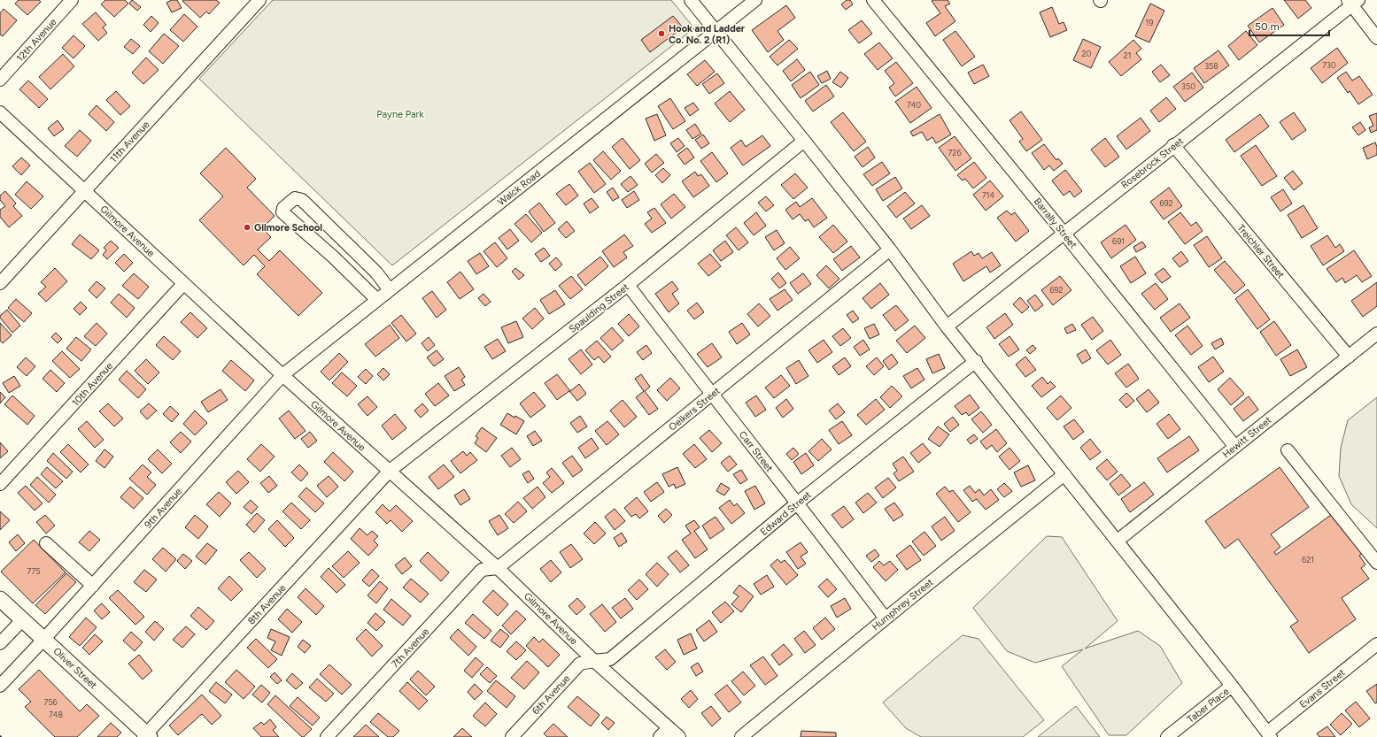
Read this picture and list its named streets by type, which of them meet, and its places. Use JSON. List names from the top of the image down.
{
  "streets": {
    "main road": ["Oliver Street"],
    "street": [
      "12th Avenue",
      "11th Avenue",
      "Rosebrock Street",
      "Walck Road",
      "Barrally Street",
      "Gilmore Avenue",
      "Treichler Street",
      "Spaulding Street",
      "10th Avenue",
      "Oelkers Street",
      "Hewitt Street",
      "Carr Street",
      "9th Avenue",
      "Edward Street",
      "8th Avenue",
      "Humphrey Street",
      "7th Avenue",
      "Evans Street",
      "6th Avenue",
      "Taber Place"
    ]
  },
  "crossings": [
    ["11th Avenue", "Gilmore Avenue"],
    ["Rosebrock Street", "Barrally Street"],
    ["Rosebrock Street", "Treichler Street"],
    ["Walck Road", "Gilmore Avenue"],
    ["Walck Road", "9th Avenue"],
    ["Barrally Street", "Hewitt Street"],
    ["Gilmore Avenue", "Spaulding Street"],
    ["Gilmore Avenue", "10th Avenue"],
    ["Gilmore Avenue", "Oelkers Street"],
    ["Gilmore Avenue", "9th Avenue"],
    ["Gilmore Avenue", "Edward Street"],
    ["Gilmore Avenue", "8th Avenue"],
    ["Gilmore Avenue", "7th Avenue"],
    ["Gilmore Avenue", "6th Avenue"],
    ["Treichler Street", "Hewitt Street"],
    ["Spaulding Street", "Carr Street"],
    ["Spaulding Street", "8th Avenue"],
    ["Oelkers Street", "Carr Street"],
    ["Oelkers Street", "7th Avenue"],
    ["Carr Street", "Edward Street"],
    ["Carr Street", "Humphrey Street"],
    ["9th Avenue", "Oliver Street"],
    ["Edward Street", "6th Avenue"],
    ["8th Avenue", "Oliver Street"]
  ],
  "parks": ["Payne Park"],
  "places": ["Hook and Ladder Co. No. 2 (R1)", "Gilmore School"],
  "house_numbers": [
    "19",
    "20",
    "21",
    "730",
    "358",
    "350",
    "740",
    "726",
    "714",
    "692",
    "691",
    "692",
    "621",
    "775",
    "756",
    "748"
  ],
  "scale_bar": "50 m"
}
